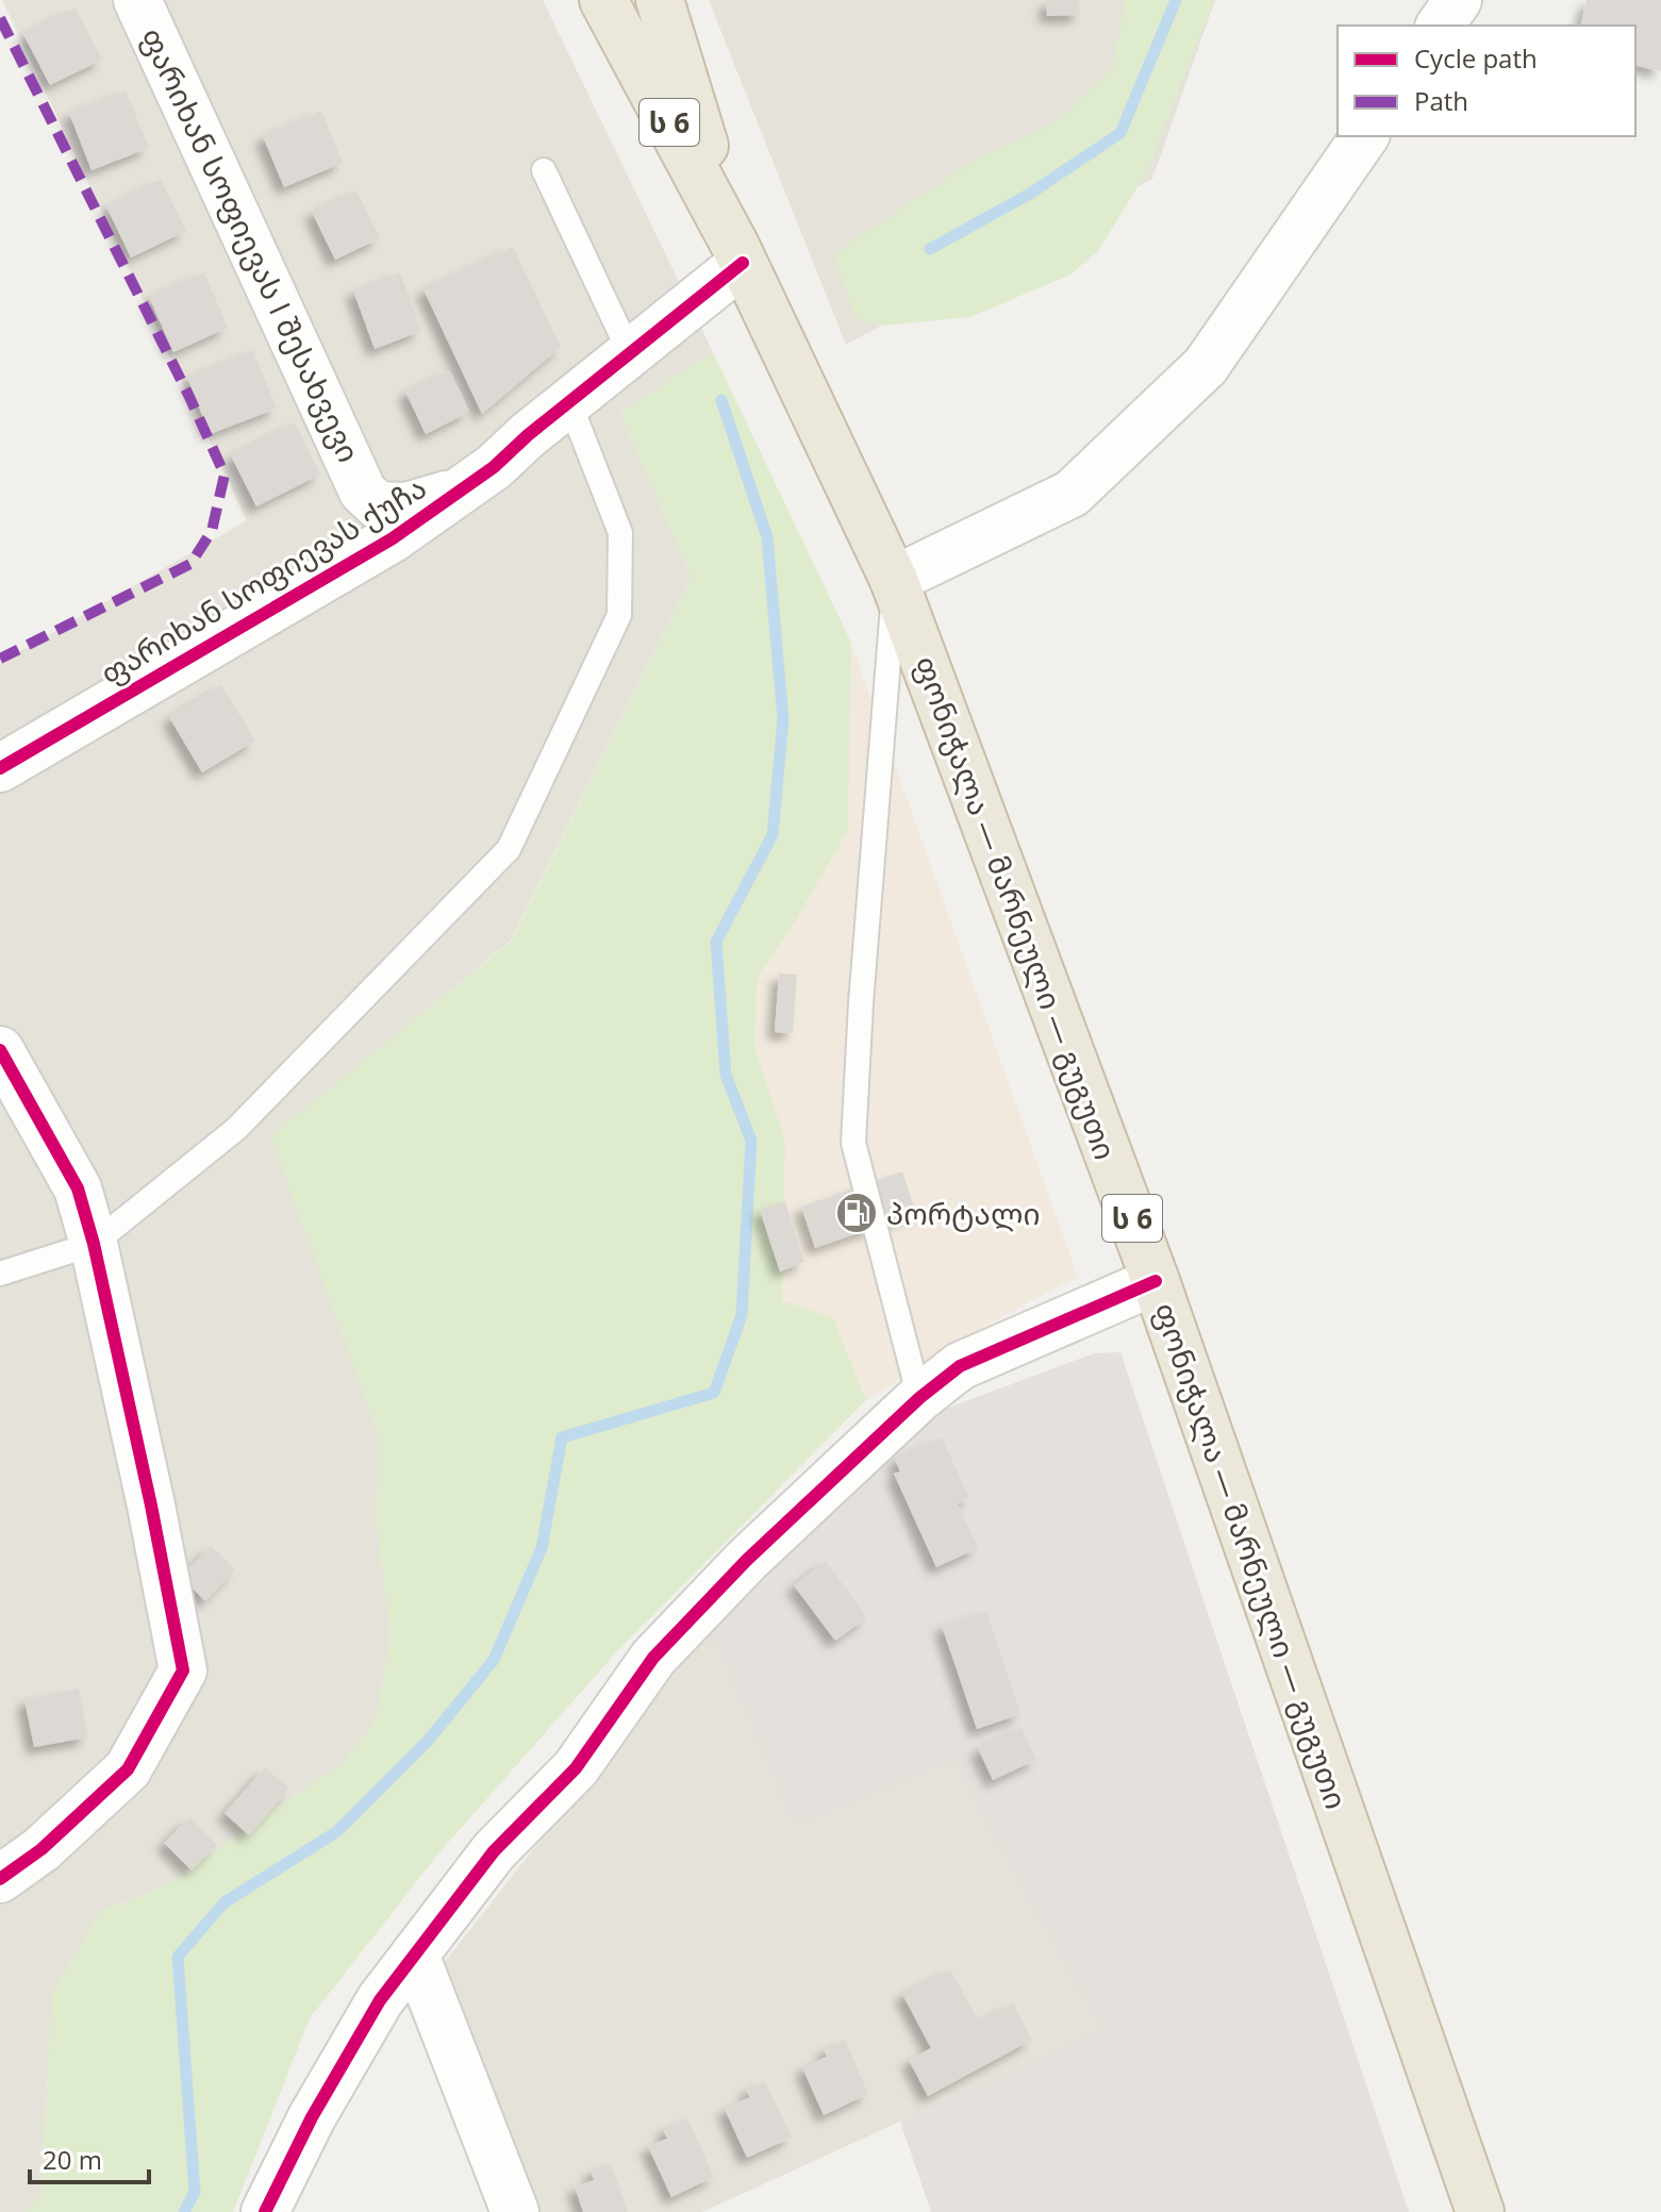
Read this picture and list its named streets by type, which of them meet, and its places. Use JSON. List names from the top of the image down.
{
  "streets": {
    "highway": ["ს 6", "ფონიჭალა — მარნეული — გუგუთი"],
    "street": ["ფარიხან სოფიევას I შესახვევი", "ფარიხან სოფიევას ქუჩა"]
  },
  "crossings": [
    ["ს 6", "ფარიხან სოფიევას ქუჩა"],
    ["ს 6", "ფონიჭალა — მარნეული — გუგუთი"],
    ["ფარიხან სოფიევას I შესახვევი", "ფარიხან სოფიევას ქუჩა"],
    ["ფარიხან სოფიევას ქუჩა", "ფონიჭალა — მარნეული — გუგუთი"]
  ],
  "places": {
    "fuel station": ["პორტალი"]
  },
  "legend": ["Cycle path", "Path"],
  "scale_bar": "20 m"
}
